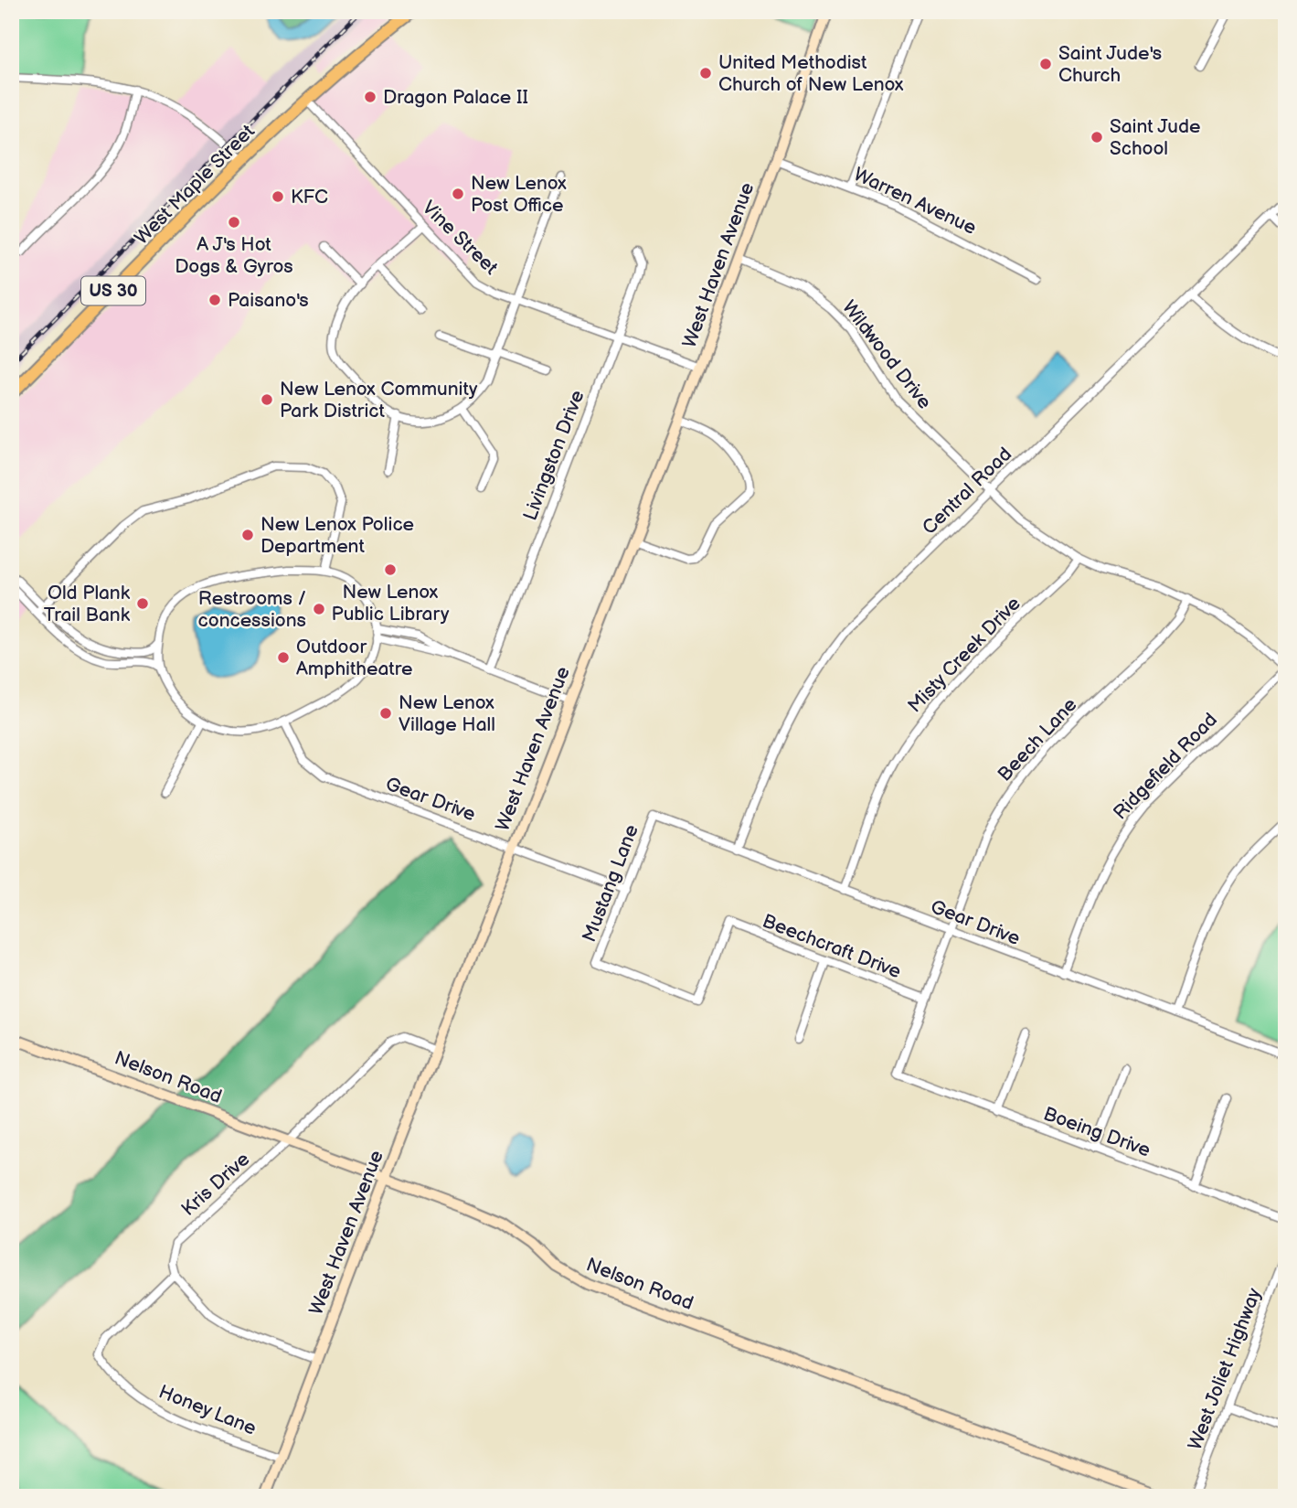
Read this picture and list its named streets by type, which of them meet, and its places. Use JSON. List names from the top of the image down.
{
  "streets": {
    "main road": ["West Maple Street", "US 30"],
    "street": [
      "Warren Avenue",
      "Vine Street",
      "West Haven Avenue",
      "Wildwood Drive",
      "Livingston Drive",
      "Central Road",
      "Misty Creek Drive",
      "Beech Lane",
      "Ridgefield Road",
      "Gear Drive",
      "Mustang Lane",
      "Beechcraft Drive",
      "Nelson Road",
      "Boeing Drive",
      "Kris Drive",
      "West Joliet Highway",
      "Honey Lane"
    ]
  },
  "crossings": [
    ["West Maple Street", "Vine Street"],
    ["Warren Avenue", "West Haven Avenue"],
    ["Vine Street", "West Haven Avenue"],
    ["Vine Street", "Livingston Drive"],
    ["West Haven Avenue", "Wildwood Drive"],
    ["West Haven Avenue", "Gear Drive"],
    ["West Haven Avenue", "Nelson Road"],
    ["West Haven Avenue", "Kris Drive"],
    ["West Haven Avenue", "Honey Lane"],
    ["Wildwood Drive", "Central Road"],
    ["Wildwood Drive", "Misty Creek Drive"],
    ["Wildwood Drive", "Beech Lane"],
    ["Wildwood Drive", "Ridgefield Road"],
    ["Central Road", "Gear Drive"],
    ["Misty Creek Drive", "Gear Drive"],
    ["Beech Lane", "Gear Drive"],
    ["Beech Lane", "Beechcraft Drive"],
    ["Beech Lane", "Boeing Drive"],
    ["Ridgefield Road", "Gear Drive"],
    ["Gear Drive", "Mustang Lane"],
    ["Mustang Lane", "Beechcraft Drive"],
    ["Nelson Road", "Kris Drive"],
    ["Kris Drive", "Honey Lane"]
  ],
  "places": [
    "Saint Jude's Church",
    "United Methodist Church of New Lenox",
    "Dragon Palace II",
    "Saint Jude School",
    "New Lenox Post Office",
    "KFC",
    "A J's Hot Dogs & Gyros",
    "Paisano's",
    "New Lenox Community Park District",
    "New Lenox Police Department",
    "New Lenox Public Library",
    "Old Plank Trail Bank",
    "Restrooms / concessions",
    "Outdoor Amphitheatre",
    "New Lenox Village Hall"
  ]
}
